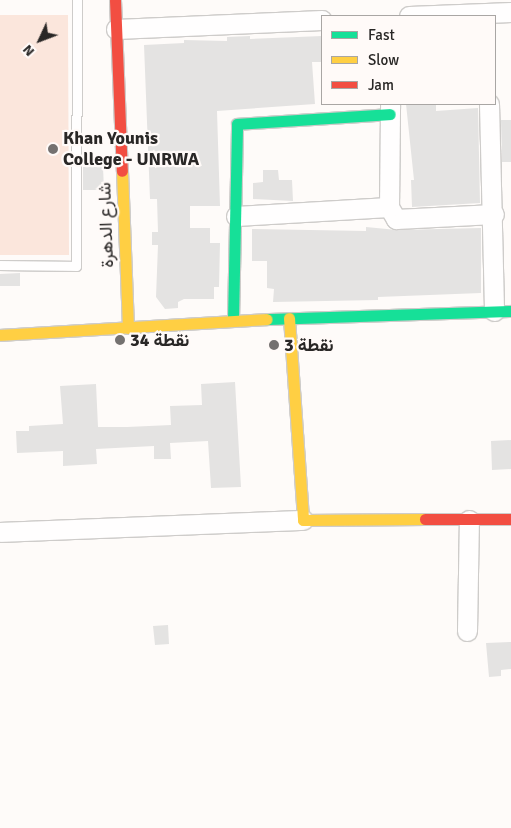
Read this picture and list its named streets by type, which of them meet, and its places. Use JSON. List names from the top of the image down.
{
  "streets": {
    "street": ["شارع الدهرة"]
  },
  "places": ["Khan Younis College - UNRWA", "نقطة 34", "نقطة 3"],
  "legend": ["Fast", "Slow", "Jam"],
  "north": "bottom left"
}
